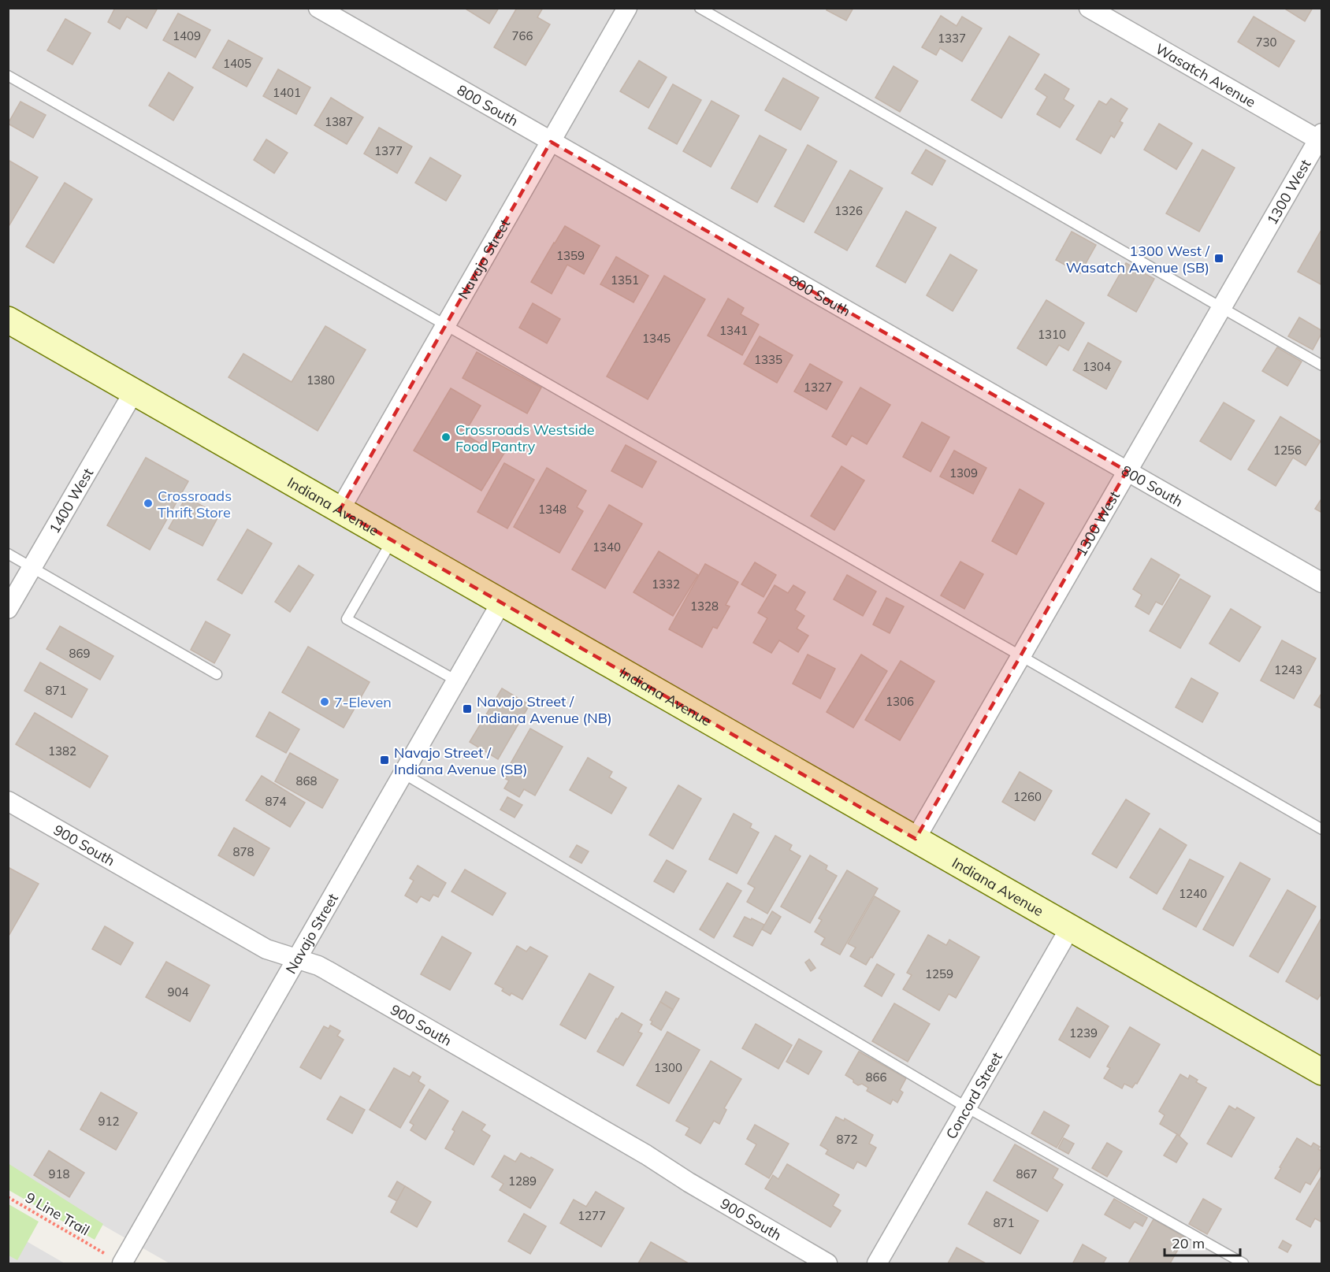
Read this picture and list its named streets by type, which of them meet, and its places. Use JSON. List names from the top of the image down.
{
  "streets": {
    "street": [
      "Wasatch Avenue",
      "800 South",
      "1300 West",
      "Navajo Street",
      "1400 West",
      "Indiana Avenue",
      "900 South",
      "Concord Street"
    ],
    "path": ["9 Line Trail"]
  },
  "crossings": [
    ["Wasatch Avenue", "1300 West"],
    ["800 South", "1300 West"],
    ["800 South", "Navajo Street"],
    ["1300 West", "Indiana Avenue"],
    ["Navajo Street", "Indiana Avenue"],
    ["Navajo Street", "900 South"],
    ["1400 West", "Indiana Avenue"],
    ["Indiana Avenue", "Concord Street"]
  ],
  "places": {
    "transit": ["1300 West / Wasatch Avenue (SB)", "Navajo Street / Indiana Avenue (NB)", "Navajo Street / Indiana Avenue (SB)"],
    "other": ["Crossroads Westside Food Pantry", "Crossroads Thrift Store", "7-Eleven"]
  },
  "house_numbers": [
    "1409",
    "766",
    "1337",
    "730",
    "1405",
    "1401",
    "1387",
    "1377",
    "1326",
    "1359",
    "1351",
    "1341",
    "1310",
    "1345",
    "1335",
    "1304",
    "1380",
    "1327",
    "1256",
    "1309",
    "1348",
    "1340",
    "1332",
    "1328",
    "869",
    "1243",
    "871",
    "1306",
    "1382",
    "868",
    "1260",
    "874",
    "878",
    "1240",
    "1259",
    "904",
    "1239",
    "1300",
    "866",
    "912",
    "872",
    "918",
    "867",
    "1289",
    "1277",
    "871"
  ],
  "scale_bar": "20 m"
}
